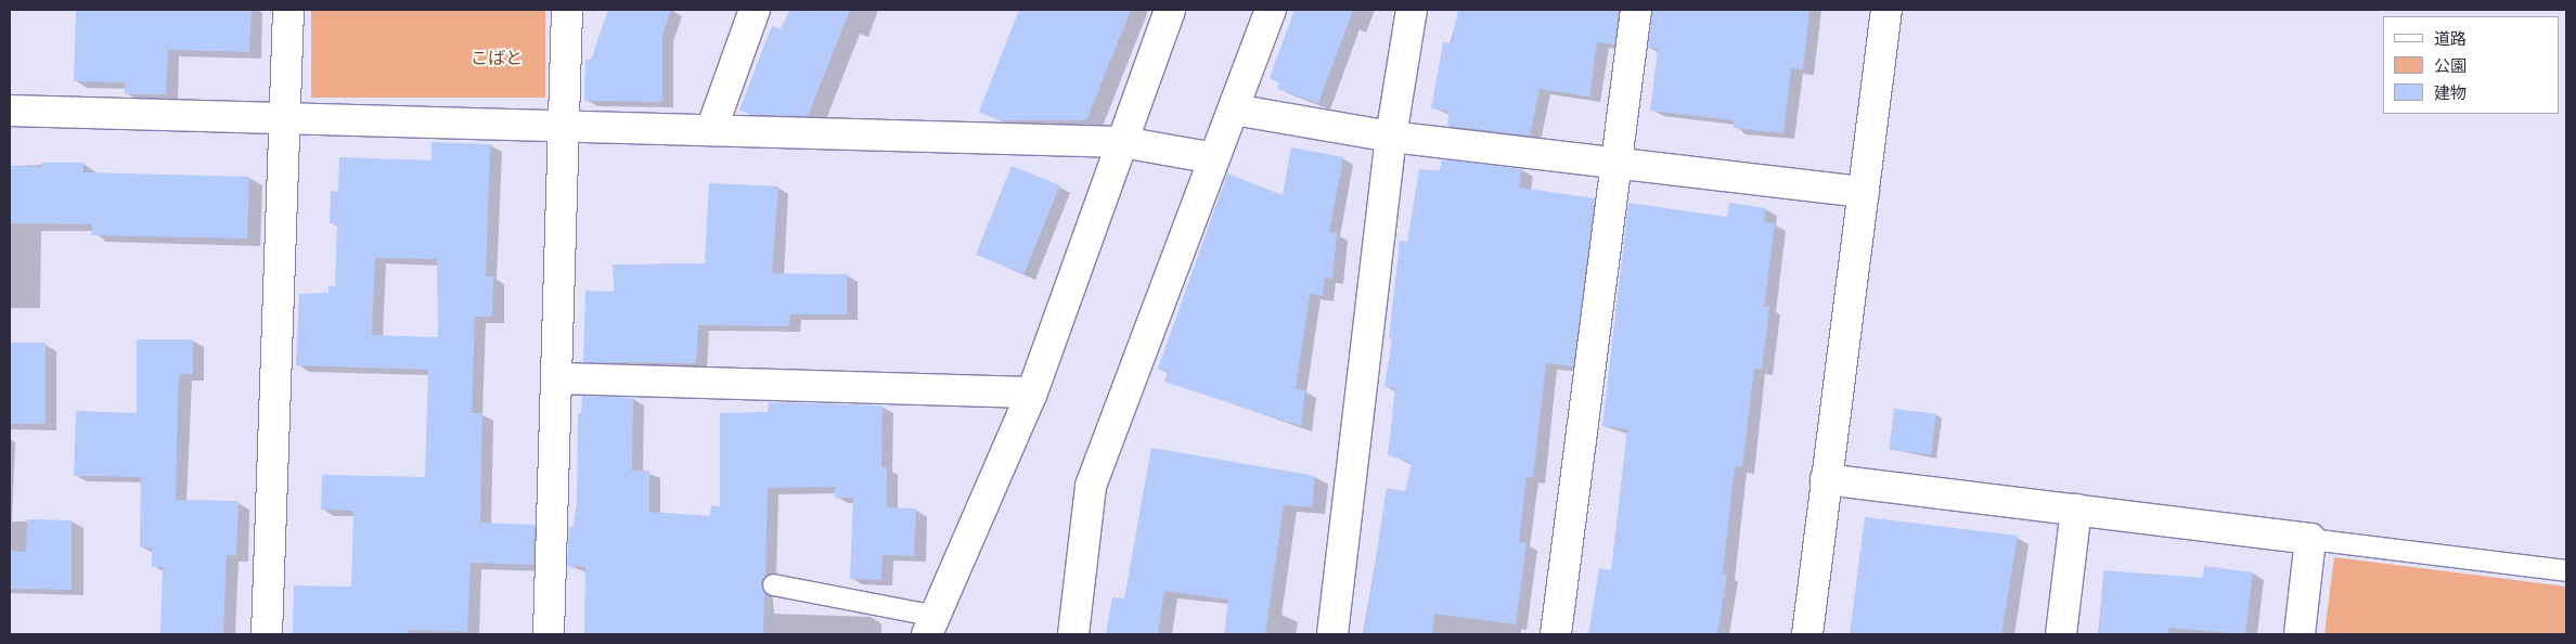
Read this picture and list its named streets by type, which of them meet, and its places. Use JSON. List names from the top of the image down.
{
  "parks": ["こばと"],
  "legend": ["道路", "公園", "建物"]
}
